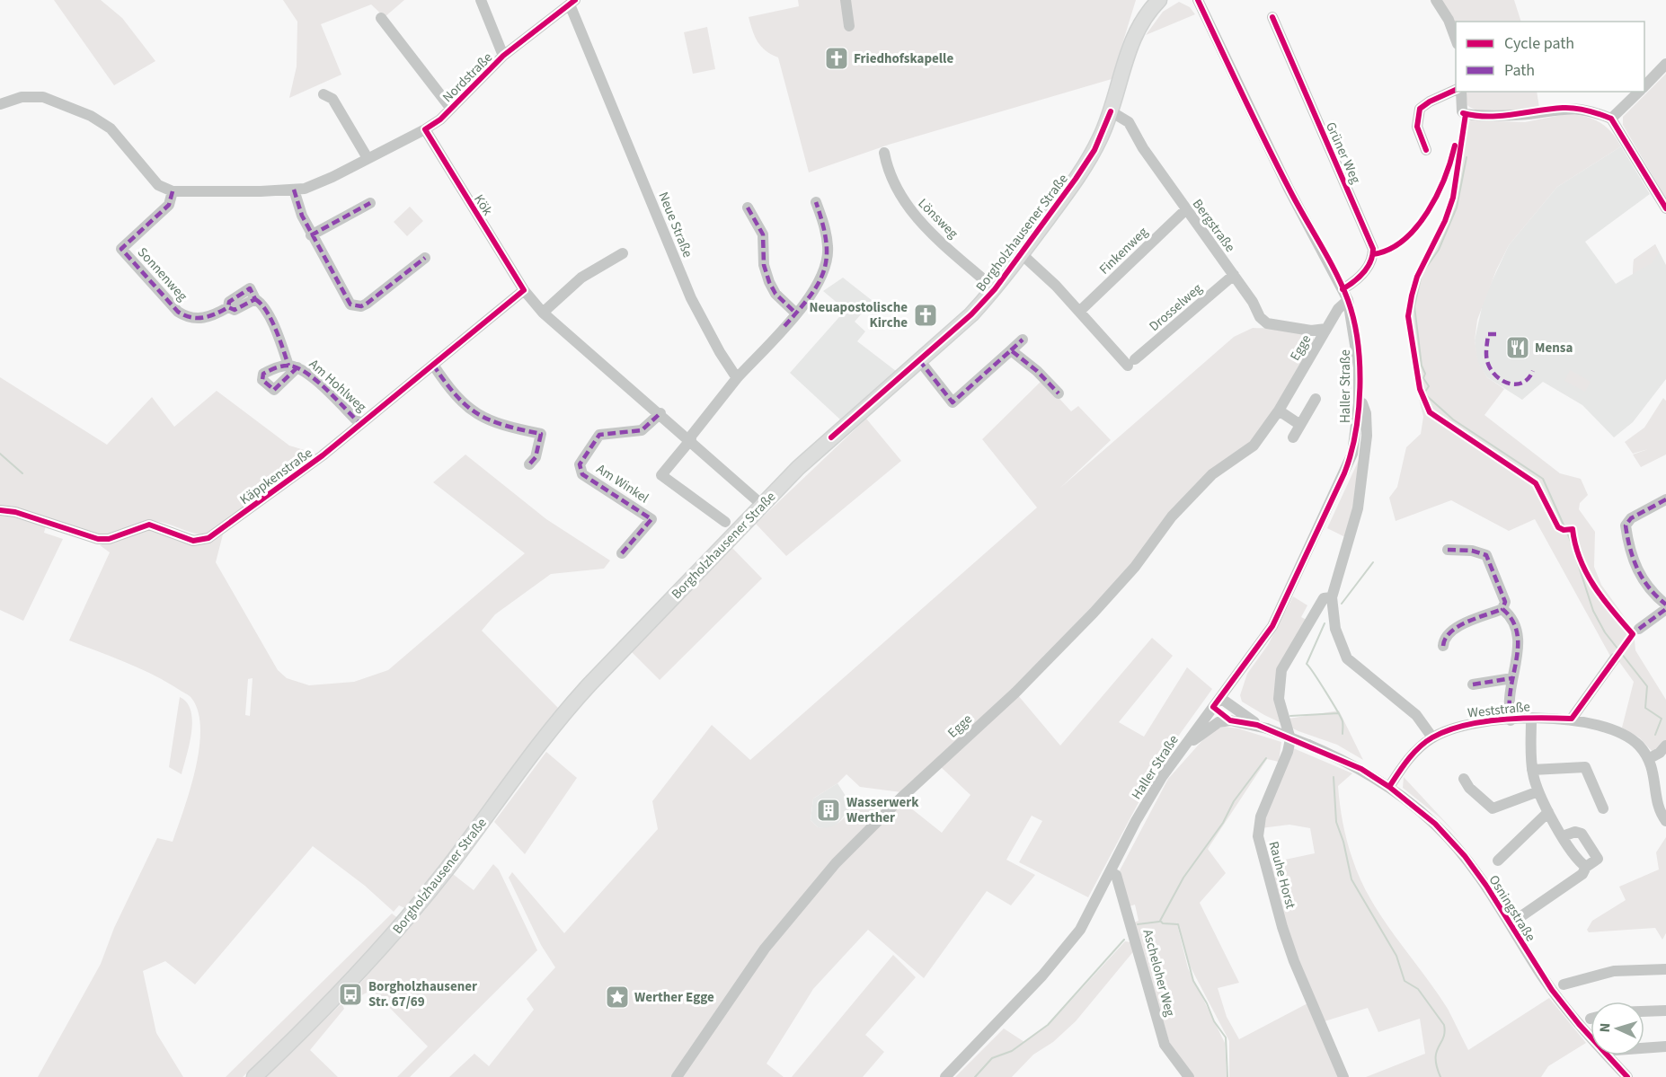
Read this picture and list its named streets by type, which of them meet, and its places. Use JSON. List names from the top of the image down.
{
  "streets": {
    "main road": ["Borgholzhausener Straße"],
    "street": [
      "Nordstraße",
      "Grüner Weg",
      "Kök",
      "Lönsweg",
      "Neue Straße",
      "Bergstraße",
      "Finkenweg",
      "Sonnenweg",
      "Drosselweg",
      "Egge",
      "Am Hohlweg",
      "Haller Straße",
      "Käppkenstraße",
      "Am Winkel",
      "Weststraße",
      "Rauhe Horst",
      "Osningstraße",
      "Ascheloher Weg"
    ]
  },
  "crossings": [
    ["Nordstraße", "Kök"],
    ["Nordstraße", "Neue Straße"],
    ["Nordstraße", "Sonnenweg"],
    ["Grüner Weg", "Haller Straße"],
    ["Kök", "Borgholzhausener Straße"],
    ["Kök", "Käppkenstraße"],
    ["Kök", "Am Winkel"],
    ["Lönsweg", "Borgholzhausener Straße"],
    ["Bergstraße", "Borgholzhausener Straße"],
    ["Bergstraße", "Finkenweg"],
    ["Bergstraße", "Drosselweg"],
    ["Bergstraße", "Egge"],
    ["Finkenweg", "Drosselweg"],
    ["Sonnenweg", "Am Hohlweg"],
    ["Egge", "Haller Straße"],
    ["Am Hohlweg", "Käppkenstraße"],
    ["Haller Straße", "Osningstraße"],
    ["Haller Straße", "Ascheloher Weg"],
    ["Weststraße", "Osningstraße"]
  ],
  "places": {
    "church": ["Friedhofskapelle", "Neuapostolische Kirche"],
    "restaurant": ["Mensa"],
    "building": ["Wasserwerk Werther"],
    "bus stop": ["Borgholzhausener Str. 67/69"],
    "place": ["Werther Egge"]
  },
  "legend": ["Cycle path", "Path"],
  "north": "left"
}
